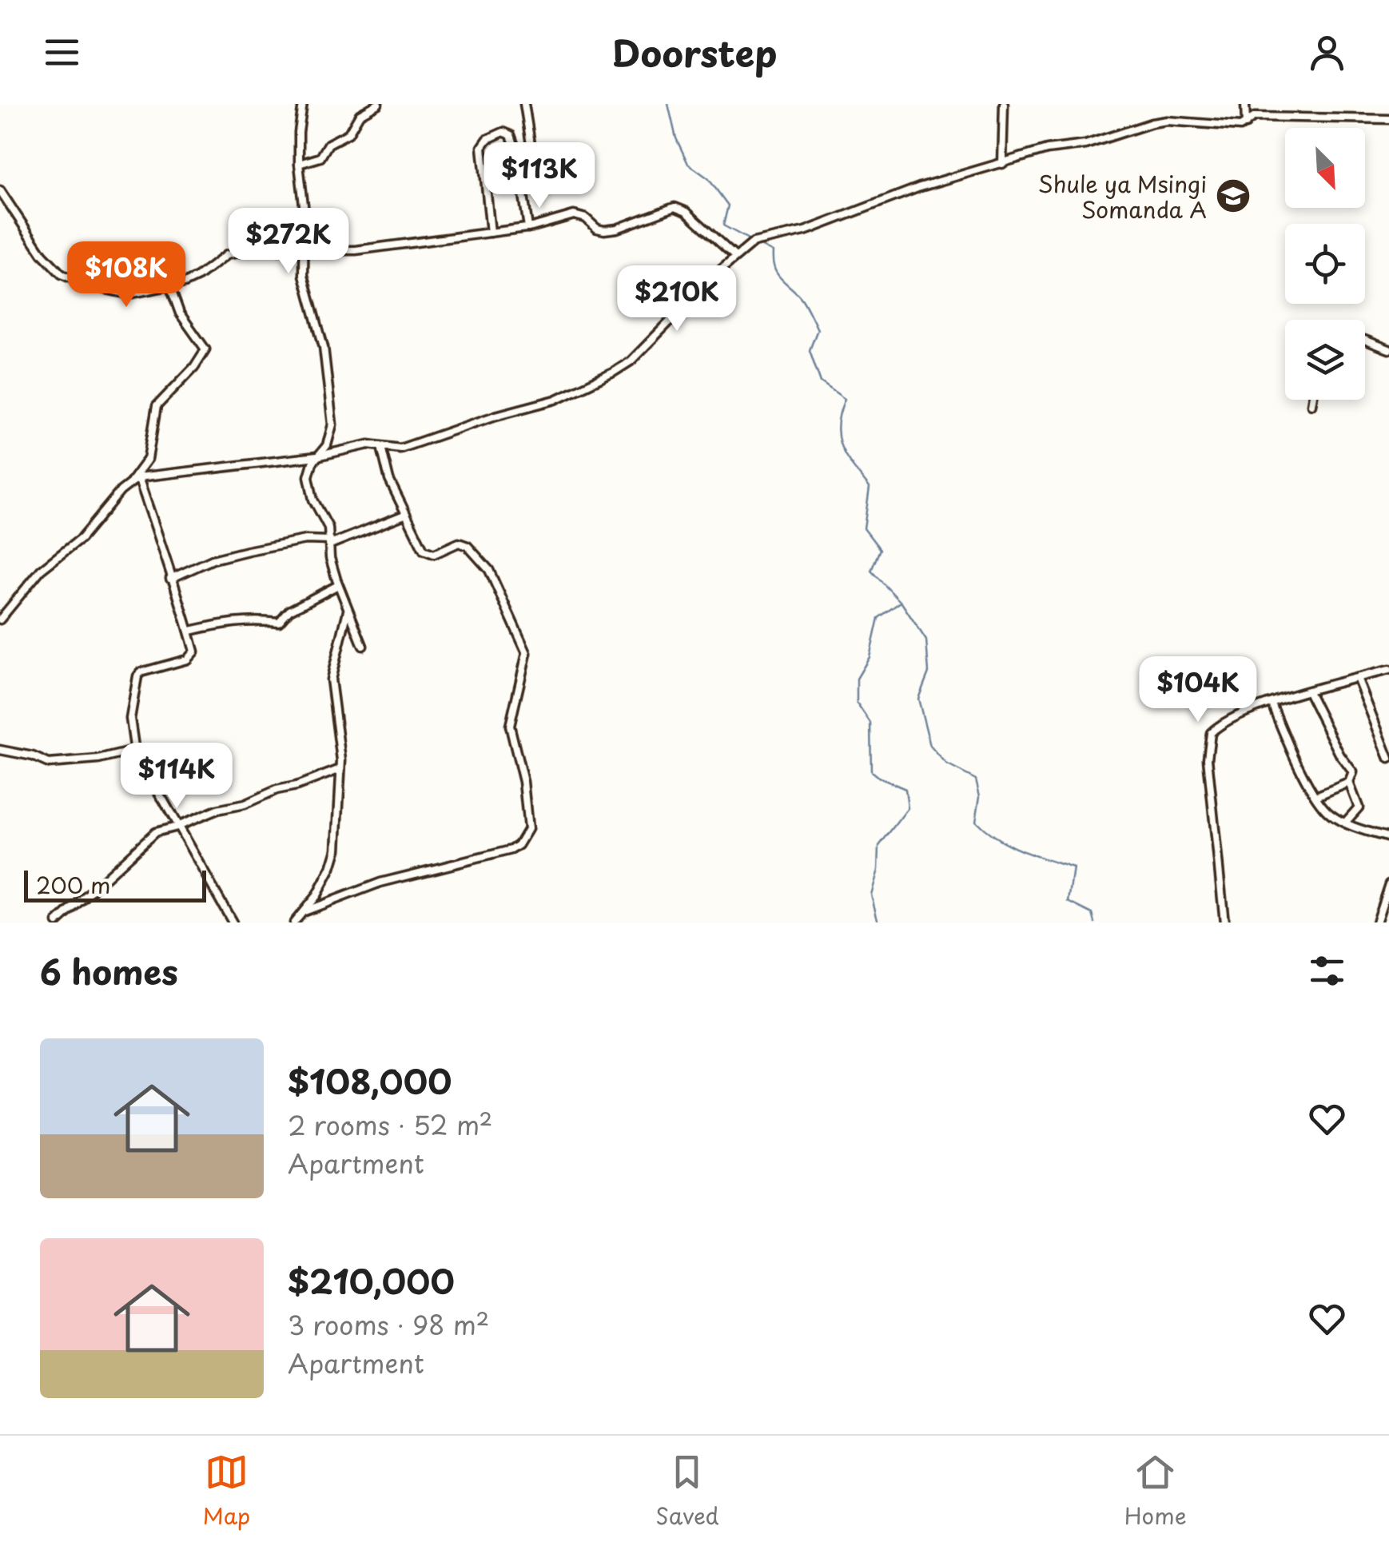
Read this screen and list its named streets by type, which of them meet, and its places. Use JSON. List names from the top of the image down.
{
  "places": {
    "school or university": ["Shule ya Msingi Somanda A"]
  },
  "scale_bar": "200 m",
  "north": "bottom right",
  "page": {
    "header": "Doorstep",
    "price": [
      "$113K",
      "$272K",
      "$108K",
      "$210K",
      "$104K",
      "$114K"
    ],
    "scale": "200 m",
    "heading": "6 homes",
    "list": [
      {
        "name": "$108,000",
        "note": "2 rooms · 52 m² · Apartment"
      },
      {
        "name": "$210,000",
        "note": "3 rooms · 98 m² · Apartment"
      }
    ],
    "tabs": ["Map", "Saved", "Home"]
  }
}
